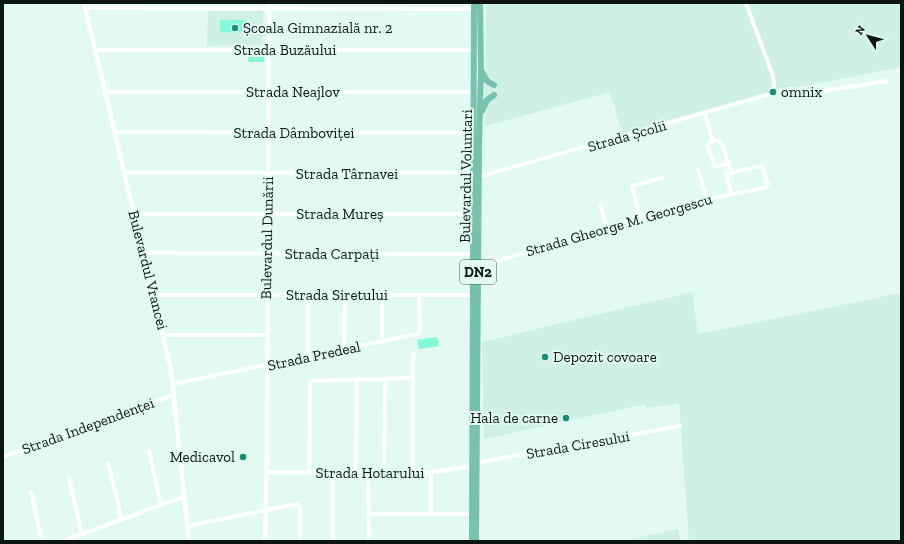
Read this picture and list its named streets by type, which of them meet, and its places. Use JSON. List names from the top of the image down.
{
  "streets": {
    "highway": ["Bulevardul Voluntari", "DN2"],
    "street": [
      "Strada Buzăului",
      "Strada Neajlov",
      "Strada Dâmboviței",
      "Strada Școlii",
      "Strada Târnavei",
      "Strada Mureș",
      "Strada Gheorge M. Georgescu",
      "Bulevardul Dunării",
      "Strada Carpați",
      "Bulevardul Vrancei",
      "Strada Siretului",
      "Strada Predeal",
      "Strada Independenței",
      "Strada Ciresului",
      "Strada Hotarului"
    ]
  },
  "crossings": [
    ["Strada Buzăului", "Bulevardul Voluntari"],
    ["Strada Buzăului", "Bulevardul Dunării"],
    ["Strada Buzăului", "Bulevardul Vrancei"],
    ["Strada Neajlov", "Bulevardul Voluntari"],
    ["Strada Neajlov", "Bulevardul Dunării"],
    ["Strada Neajlov", "Bulevardul Vrancei"],
    ["Strada Dâmboviței", "Bulevardul Voluntari"],
    ["Strada Dâmboviței", "Bulevardul Dunării"],
    ["Strada Dâmboviței", "Bulevardul Vrancei"],
    ["Strada Școlii", "Strada Târnavei"],
    ["Strada Școlii", "Bulevardul Voluntari"],
    ["Strada Târnavei", "Bulevardul Voluntari"],
    ["Strada Târnavei", "Bulevardul Dunării"],
    ["Strada Târnavei", "Bulevardul Vrancei"],
    ["Bulevardul Voluntari", "Strada Mureș"],
    ["Bulevardul Voluntari", "Strada Gheorge M. Georgescu"],
    ["Bulevardul Voluntari", "Strada Carpați"],
    ["Bulevardul Voluntari", "Strada Siretului"],
    ["Bulevardul Voluntari", "Strada Ciresului"],
    ["Bulevardul Voluntari", "Strada Hotarului"],
    ["Strada Mureș", "Bulevardul Dunării"],
    ["Strada Mureș", "Bulevardul Vrancei"],
    ["Bulevardul Dunării", "Strada Carpați"],
    ["Bulevardul Dunării", "Strada Siretului"],
    ["Bulevardul Dunării", "Strada Predeal"],
    ["Bulevardul Dunării", "Strada Hotarului"],
    ["Strada Carpați", "Bulevardul Vrancei"],
    ["Bulevardul Vrancei", "Strada Siretului"],
    ["Bulevardul Vrancei", "Strada Predeal"],
    ["Bulevardul Vrancei", "Strada Independenței"],
    ["Strada Siretului", "Strada Predeal"],
    ["Strada Ciresului", "Strada Hotarului"]
  ],
  "places": [
    "Școala Gimnazială nr. 2",
    "omnix",
    "Depozit covoare",
    "Hala de carne",
    "Medicavol"
  ],
  "north": "top left"
}
